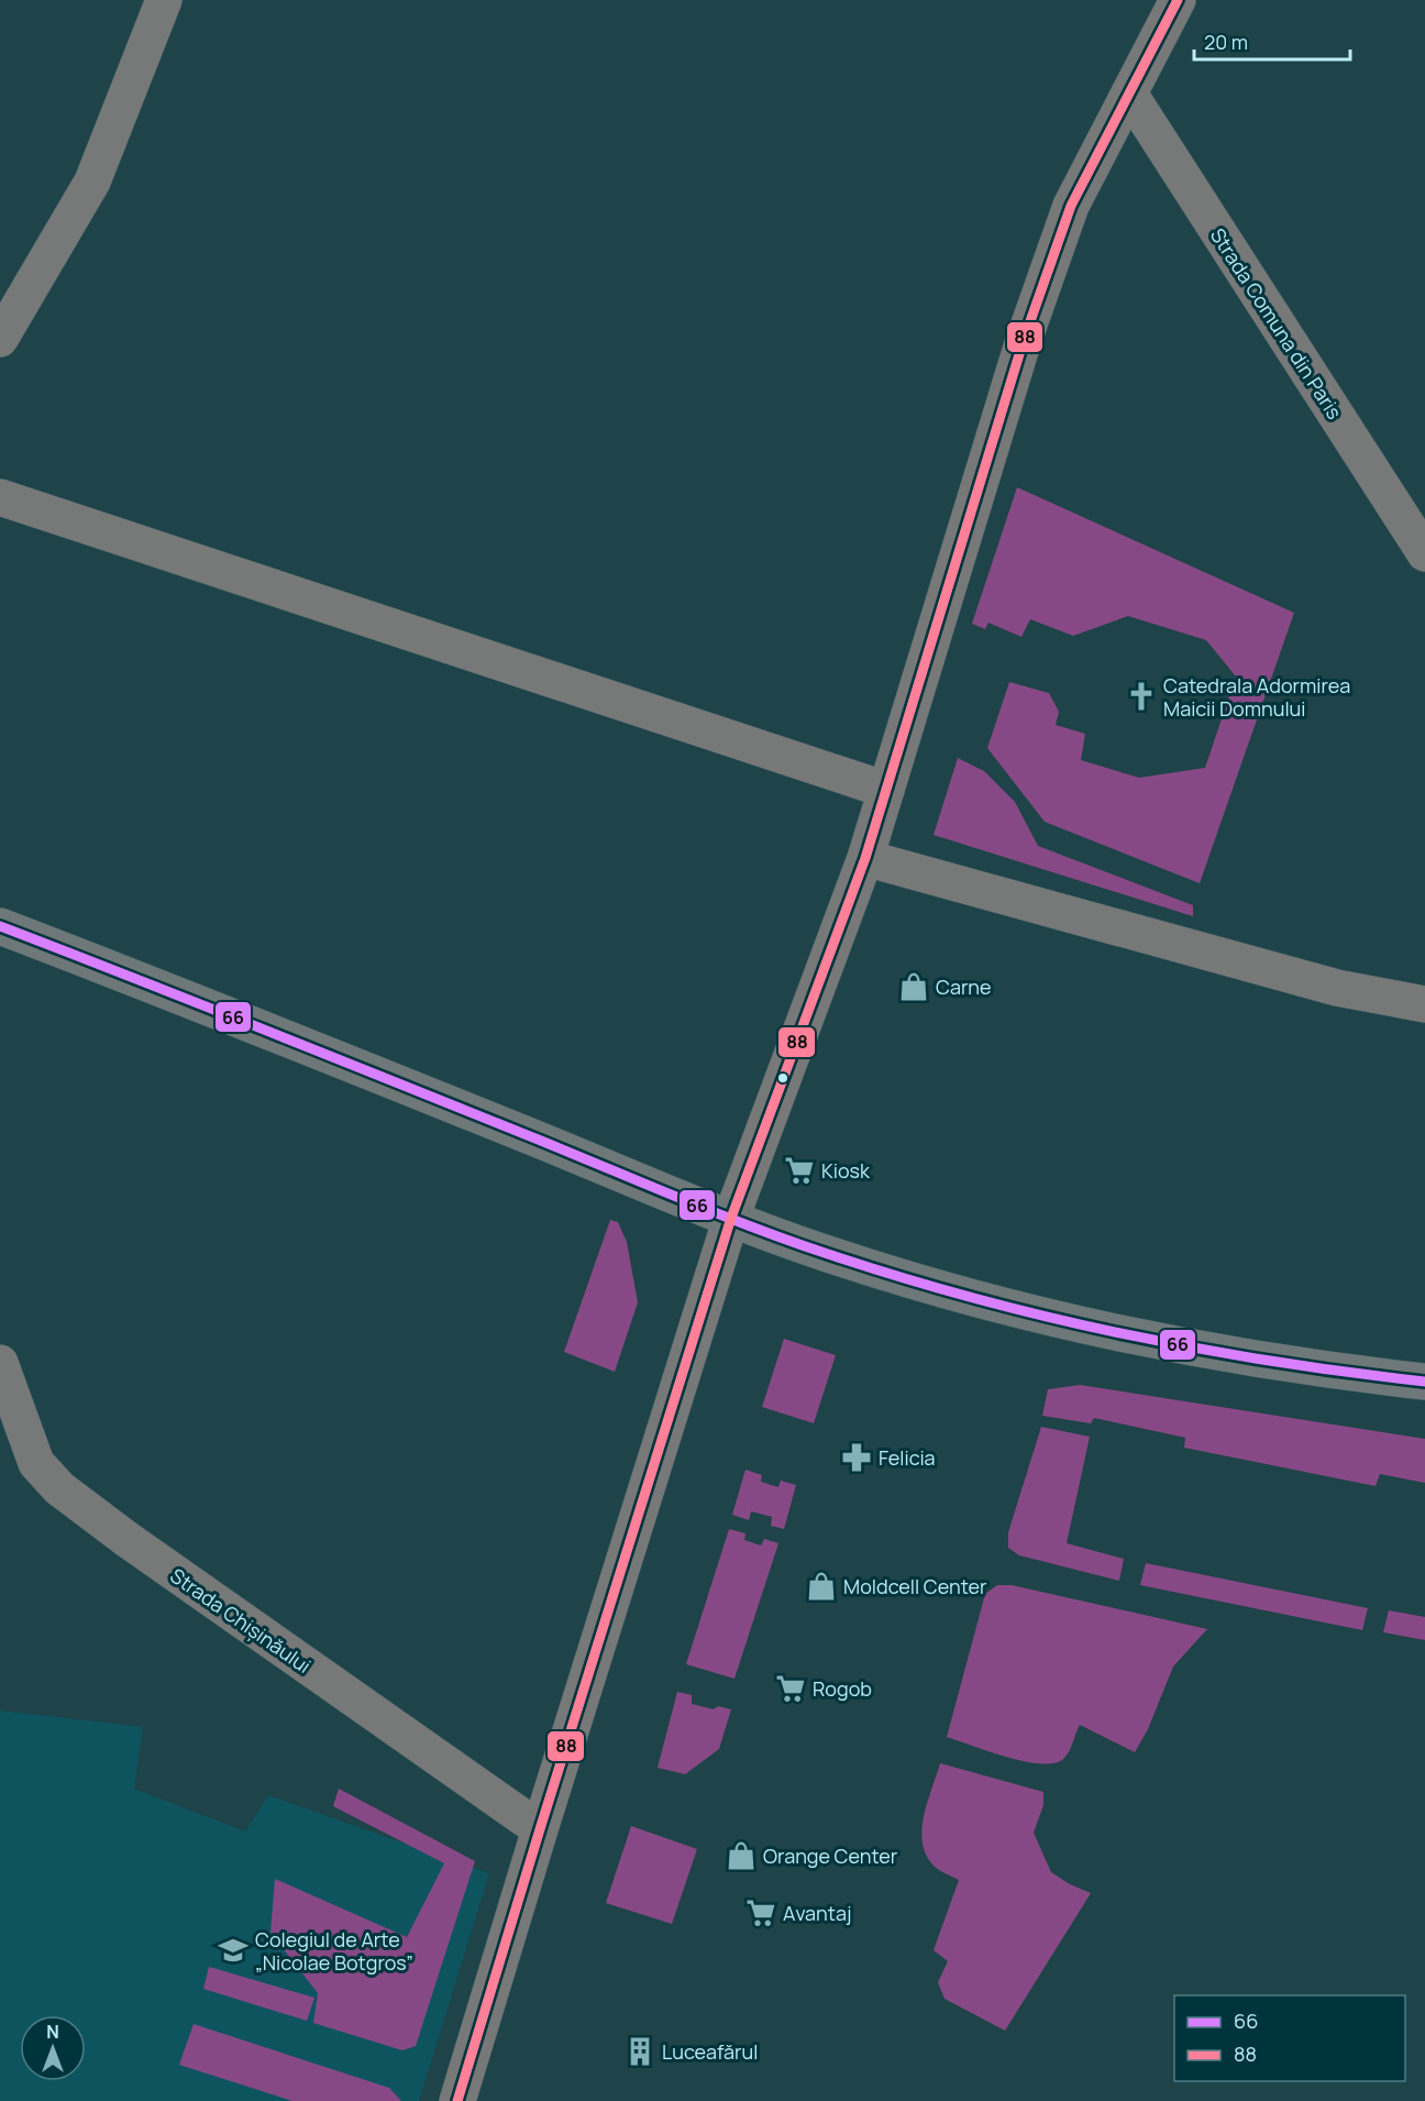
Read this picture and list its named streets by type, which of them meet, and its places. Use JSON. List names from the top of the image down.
{
  "streets": {
    "street": ["Strada Comuna din Paris", "Strada Chișinăului"]
  },
  "places": {
    "church": ["Catedrala Adormirea Maicii Domnului"],
    "shop": ["Carne", "Moldcell Center", "Orange Center"],
    "supermarket": ["Kiosk", "Rogob", "Аvantaj"],
    "pharmacy": ["Felicia"],
    "school or university": ["Colegiul de Arte „Nicolae Botgros”"],
    "building": ["Luceafărul"]
  },
  "lines": ["transit line 88", "transit line 66"],
  "legend": ["66", "88"],
  "scale_bar": "20 m",
  "north": "top"
}
